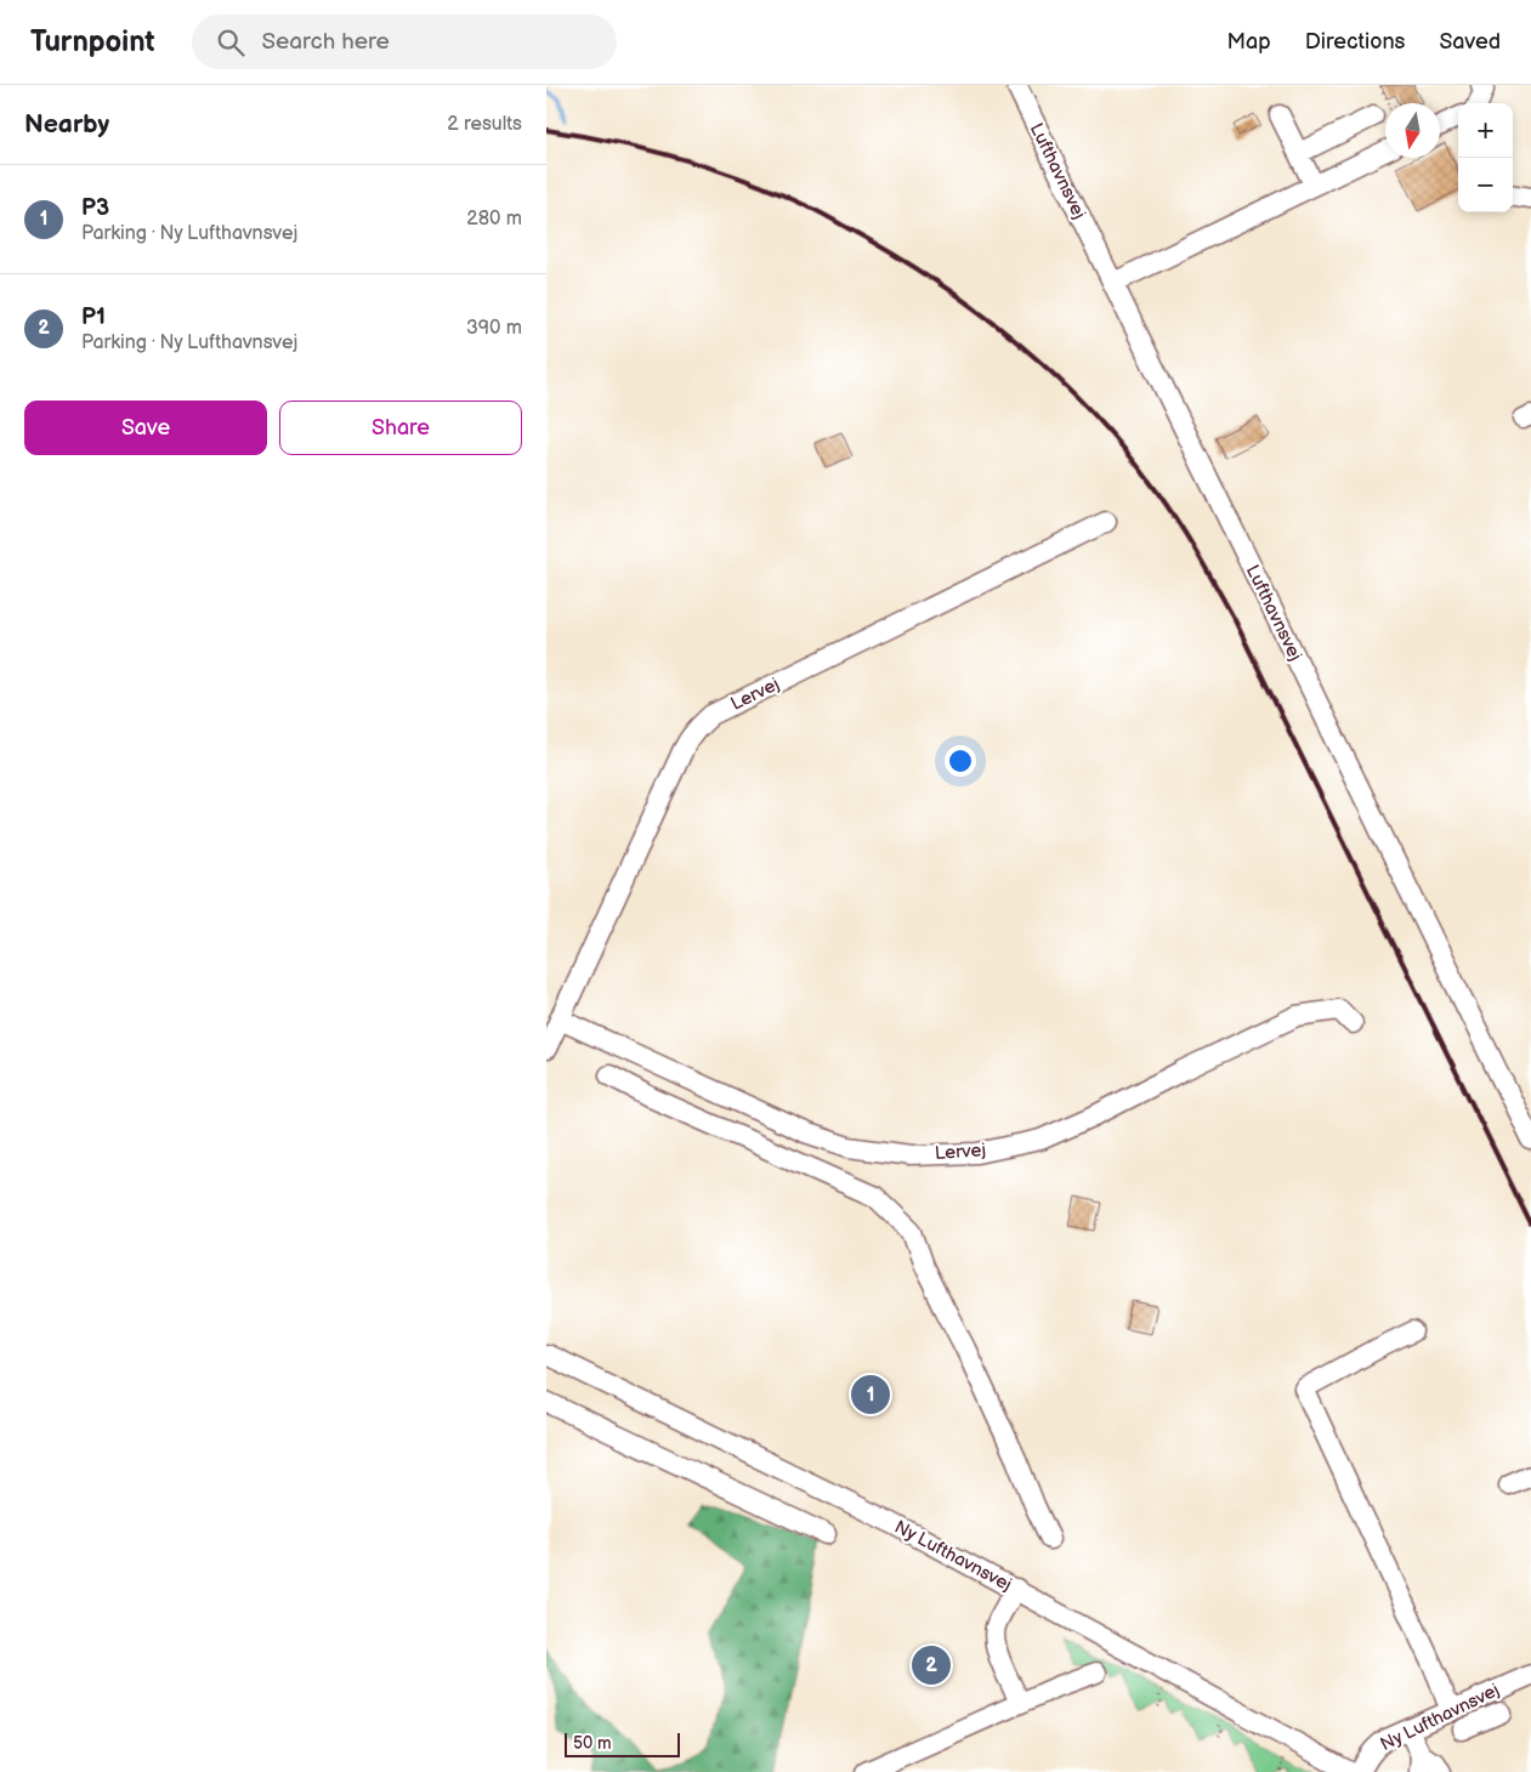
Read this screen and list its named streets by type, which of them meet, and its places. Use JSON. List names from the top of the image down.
{
  "streets": {
    "street": ["Lufthavnsvej", "Lervej", "Ny Lufthavnsvej"]
  },
  "scale_bar": "50 m",
  "north": "bottom",
  "page": {
    "header": "Turnpoint",
    "search": "Search here",
    "nav": ["Map", "Directions", "Saved"],
    "heading": ["Nearby", "2 results"],
    "map_buttons": ["+", "−"],
    "list": [
      {
        "mark": "1",
        "name": "P3",
        "note": "Parking · Ny Lufthavnsvej",
        "value": "280 m"
      },
      {
        "mark": "2",
        "name": "P1",
        "note": "Parking · Ny Lufthavnsvej",
        "value": "390 m"
      }
    ],
    "buttons": ["Save", "Share"],
    "pins": ["1", "2"],
    "scale": "50 m"
  }
}
